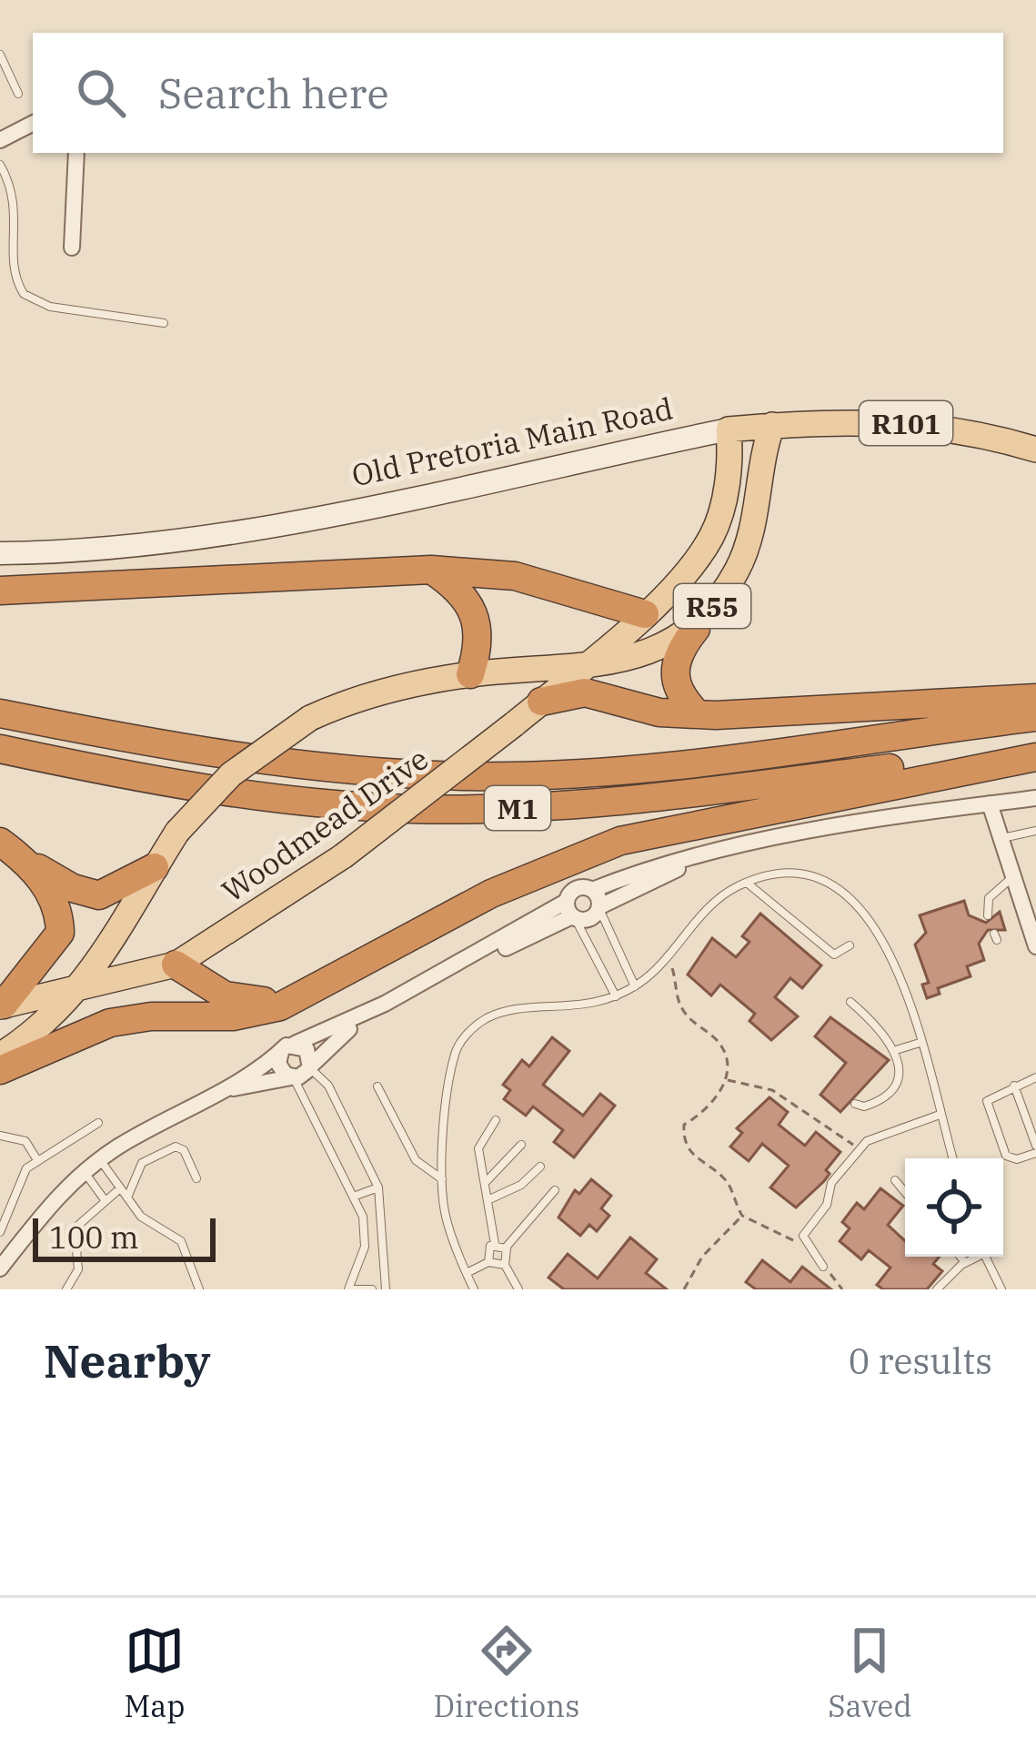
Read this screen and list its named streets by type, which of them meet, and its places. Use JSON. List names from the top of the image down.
{
  "streets": {
    "highway": ["M1"],
    "main road": [
      "R101",
      "Old Pretoria Main Road",
      "R55",
      "Woodmead Drive"
    ]
  },
  "crossings": [
    ["Old Pretoria Main Road", "R55"],
    ["Old Pretoria Main Road", "Woodmead Drive"],
    ["R55", "Woodmead Drive"]
  ],
  "scale_bar": "100 m",
  "page": {
    "search": "Search here",
    "scale": "100 m",
    "heading": ["Nearby", "0 results"],
    "nav": ["Map", "Directions", "Saved"]
  }
}
